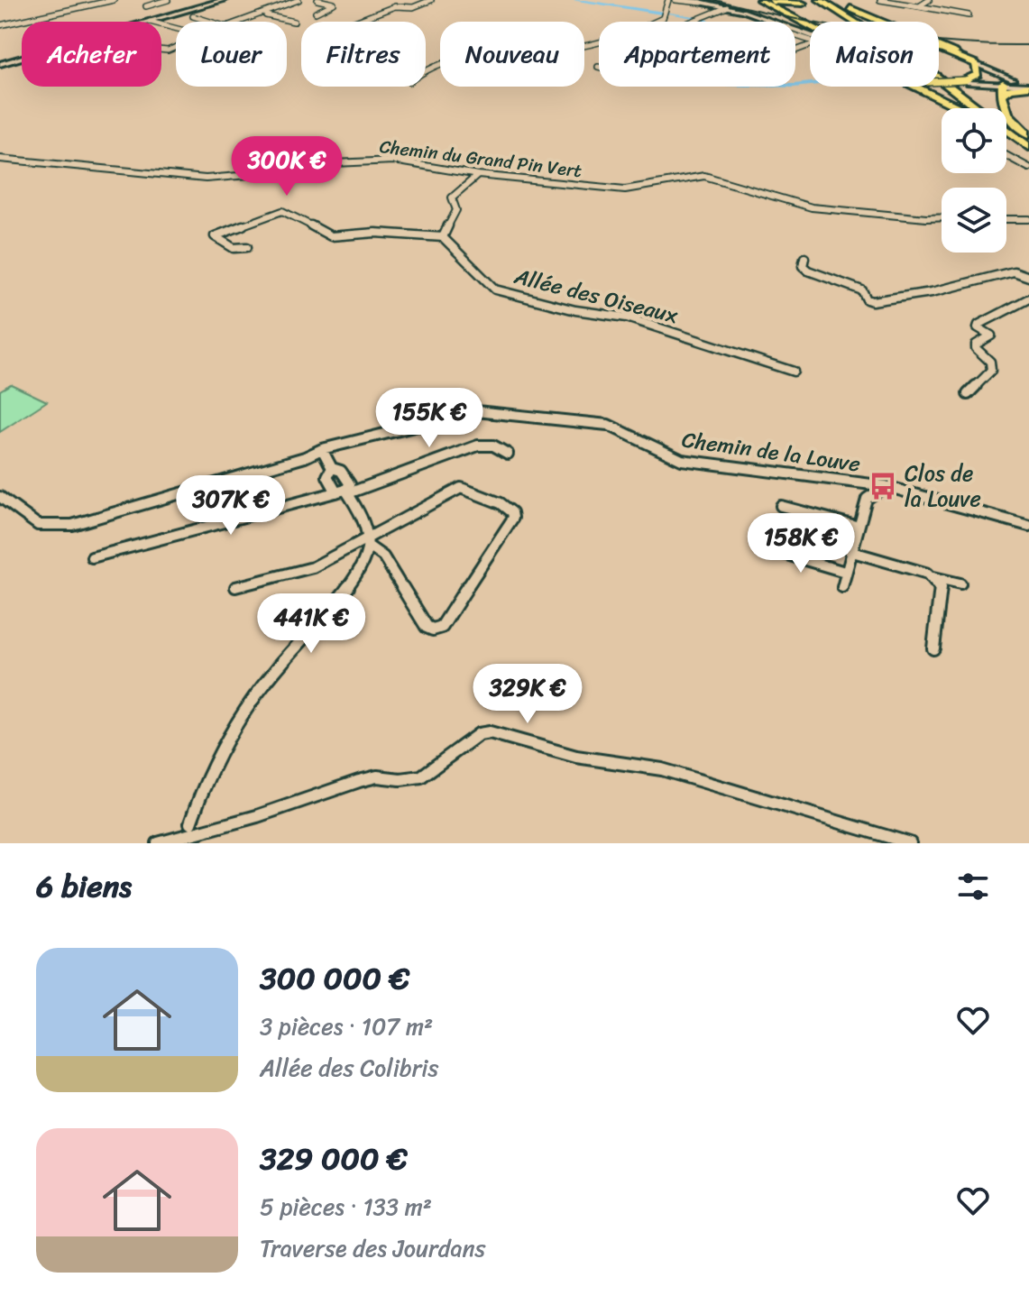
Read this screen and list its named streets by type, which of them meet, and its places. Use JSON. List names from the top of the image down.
{
  "streets": {
    "street": ["Chemin du Grand Pin Vert", "Allée des Oiseaux", "Chemin de la Louve"]
  },
  "places": {
    "bus stop": ["Clos de la Louve"]
  },
  "page": {
    "chip": [
      "Acheter",
      "Louer",
      "Filtres",
      "Nouveau",
      "Appartement",
      "Maison"
    ],
    "price": [
      "300K €",
      "155K €",
      "307K €",
      "158K €",
      "441K €",
      "329K €"
    ],
    "heading": "6 biens",
    "list": [
      {
        "name": "300 000 €",
        "note": "3 pièces · 107 m² · Allée des Colibris"
      },
      {
        "name": "329 000 €",
        "note": "5 pièces · 133 m² · Traverse des Jourdans"
      }
    ]
  }
}
